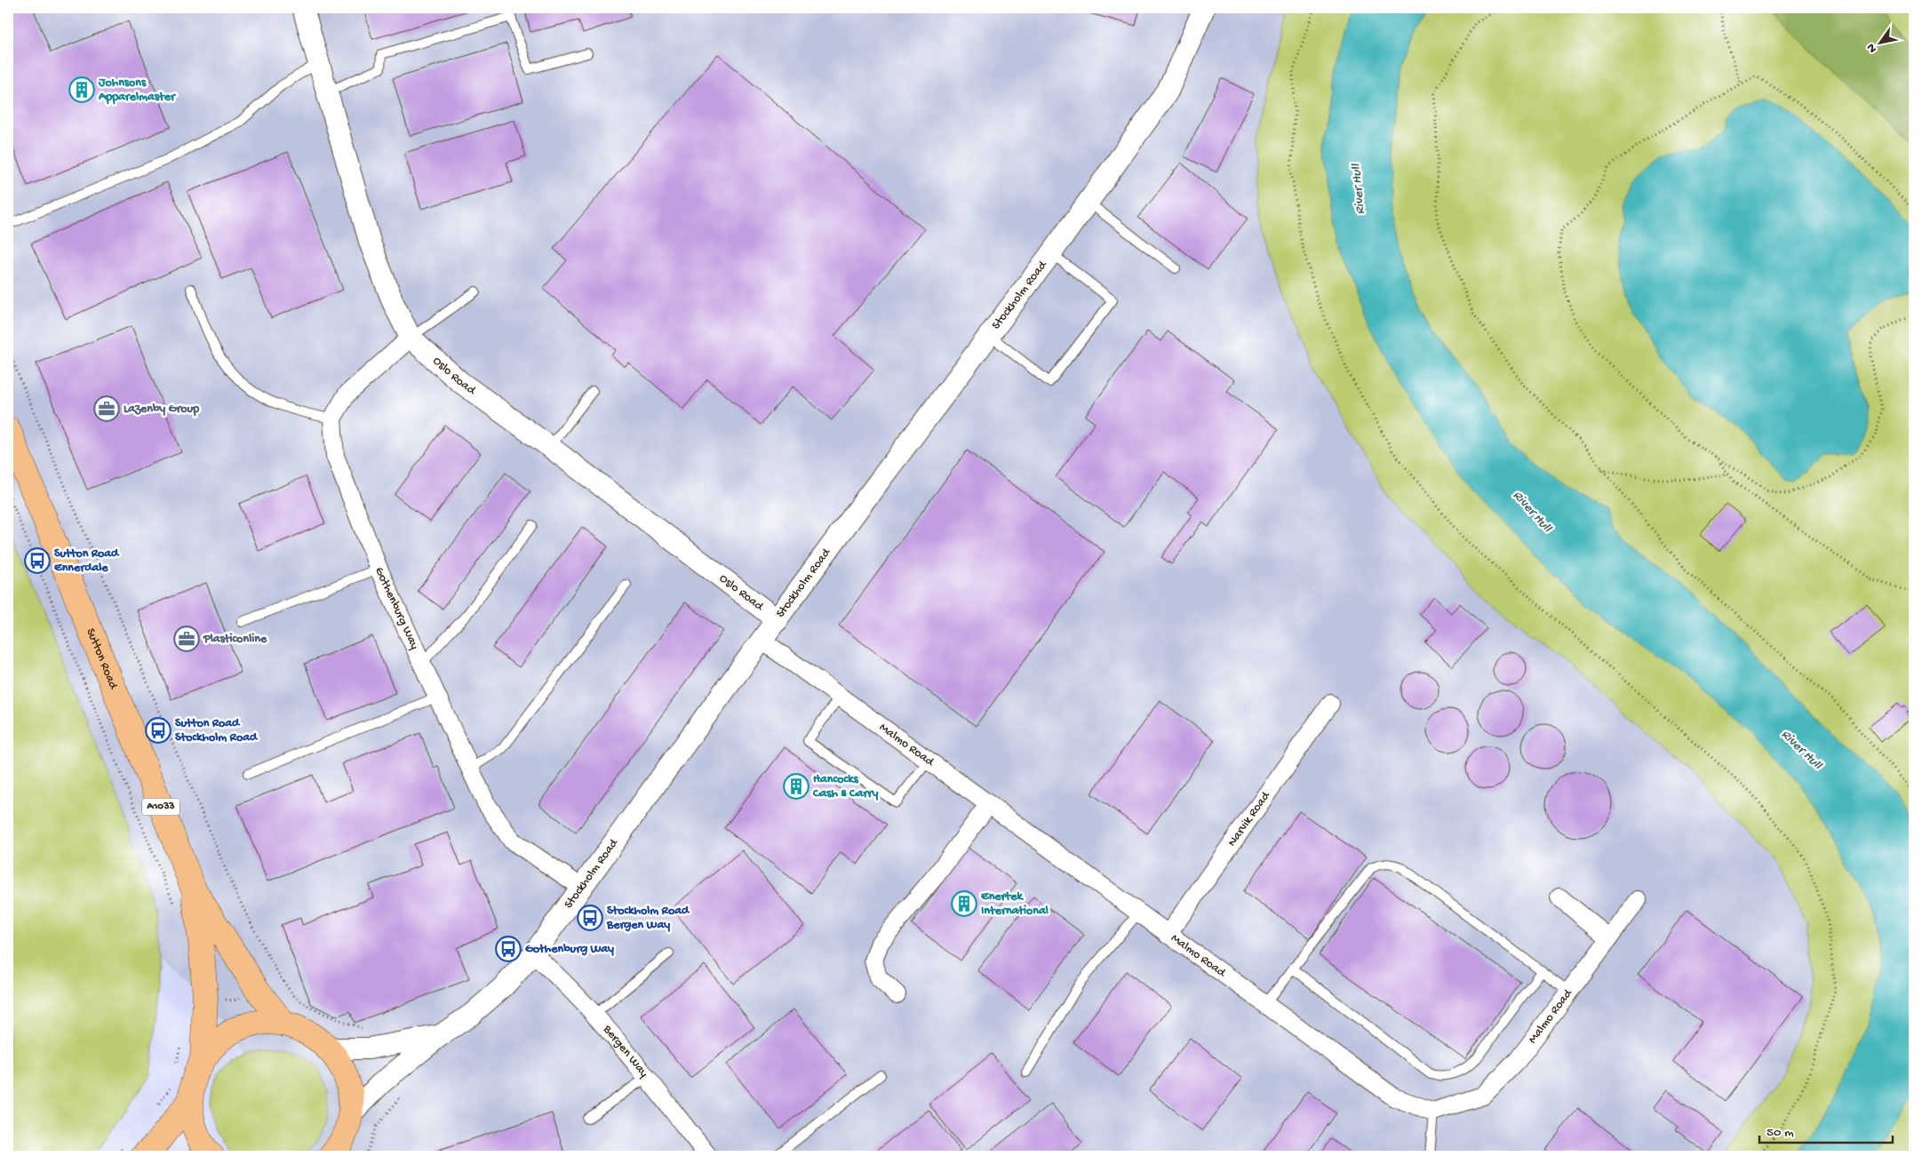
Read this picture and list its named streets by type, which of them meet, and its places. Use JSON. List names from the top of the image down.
{
  "streets": {
    "highway": ["Sutton Road", "A1033"],
    "street": [
      "Stockholm Road",
      "Oslo Road",
      "Gothenburg Way",
      "Malmo Road",
      "Narvik Road",
      "Bergen Way"
    ]
  },
  "crossings": [
    ["Stockholm Road", "Oslo Road"],
    ["Stockholm Road", "Gothenburg Way"],
    ["Stockholm Road", "Malmo Road"],
    ["Stockholm Road", "Bergen Way"],
    ["Sutton Road", "A1033"],
    ["Malmo Road", "Narvik Road"]
  ],
  "water": ["River Hull"],
  "places": {
    "building": ["Johnsons Apparelmaster", "Hancocks Cash & Carry", "Enertek International"],
    "office": ["Lazenby Group", "Plasticonline"],
    "bus stop": [
      "Sutton Road Ennerdale",
      "Sutton Road Stockholm Road",
      "Stockholm Road Bergen Way",
      "Gothenburg Way"
    ]
  },
  "scale_bar": "50 m",
  "north": "bottom left"
}
